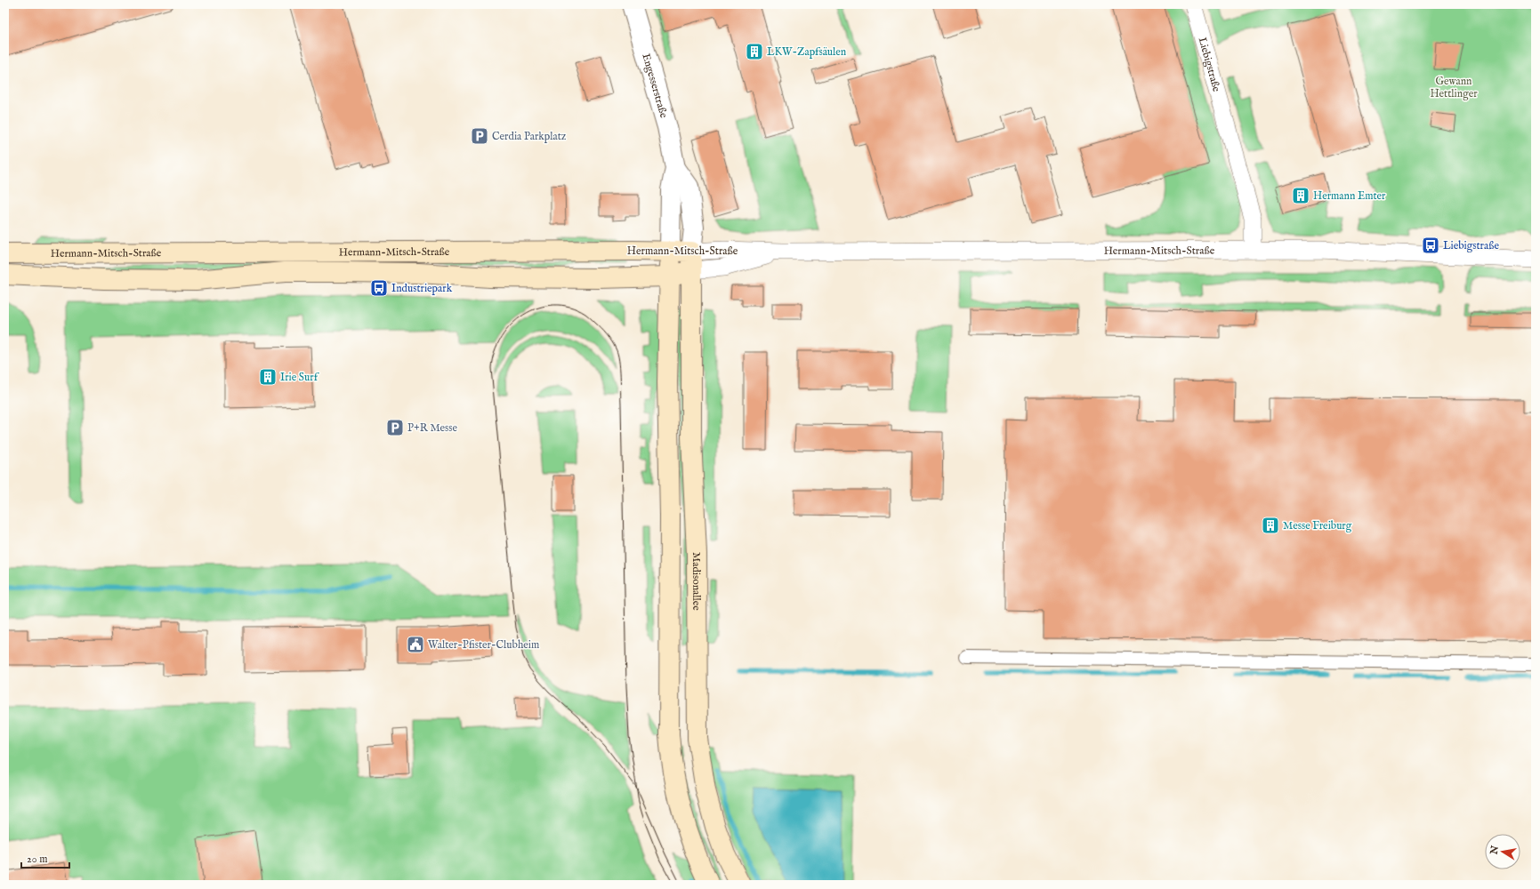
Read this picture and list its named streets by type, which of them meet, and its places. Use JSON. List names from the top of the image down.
{
  "streets": {
    "main road": ["Engesserstraße", "Hermann-Mitsch-Straße", "Madisonallee"],
    "street": ["Liebigstraße"]
  },
  "crossings": [
    ["Liebigstraße", "Hermann-Mitsch-Straße"],
    ["Engesserstraße", "Hermann-Mitsch-Straße"],
    ["Engesserstraße", "Madisonallee"],
    ["Hermann-Mitsch-Straße", "Madisonallee"]
  ],
  "parks": ["Gewann Hettlinger"],
  "places": {
    "building": [
      "LKW-Zapfsäulen",
      "Hermann Emter",
      "Irie Surf",
      "Messe Freiburg"
    ],
    "parking": ["Cerdia Parkplatz", "P+R Messe"],
    "bus stop": ["Liebigstraße", "Industriepark"],
    "public building": ["Walter-Pfister-Clubheim"]
  },
  "scale_bar": "20 m",
  "north": "left"
}
